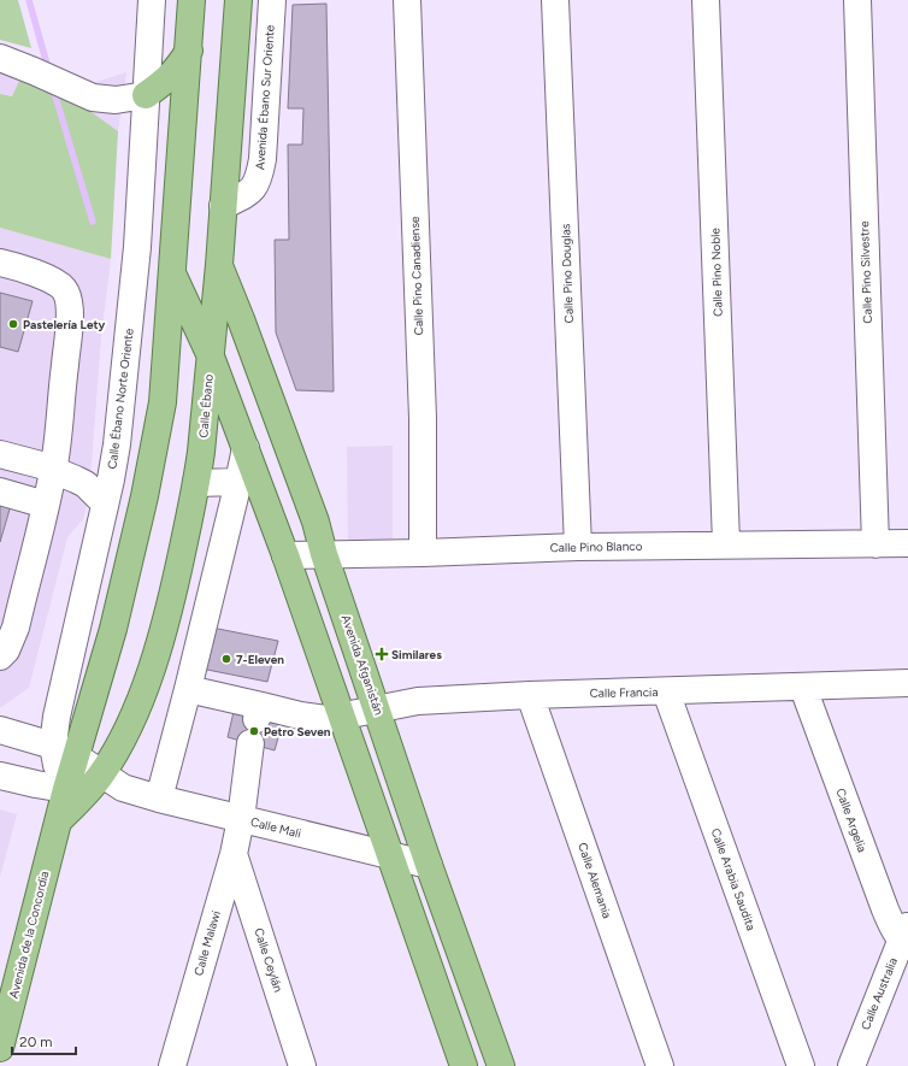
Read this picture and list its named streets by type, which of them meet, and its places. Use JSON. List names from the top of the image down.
{
  "streets": {
    "main road": ["Calle Ébano", "Avenida Afganistán", "Avenida de la Concordia"],
    "street": [
      "Avenida Ébano Sur Oriente",
      "Calle Pino Noble",
      "Calle Pino Silvestre",
      "Calle Pino Douglas",
      "Calle Pino Canadiense",
      "Calle Ébano Norte Oriente",
      "Calle Pino Blanco",
      "Calle Francia",
      "Calle Argelia",
      "Calle Mali",
      "Calle Arabia Saudita",
      "Calle Alemania",
      "Calle Malawi",
      "Calle Ceylán",
      "Calle Australia"
    ]
  },
  "crossings": [
    ["Avenida Ébano Sur Oriente", "Calle Ébano"],
    ["Calle Pino Noble", "Calle Pino Blanco"],
    ["Calle Pino Silvestre", "Calle Pino Blanco"],
    ["Calle Pino Douglas", "Calle Pino Blanco"],
    ["Calle Pino Canadiense", "Calle Pino Blanco"],
    ["Calle Ébano Norte Oriente", "Calle Ébano"],
    ["Calle Ébano Norte Oriente", "Calle Mali"],
    ["Calle Ébano Norte Oriente", "Avenida de la Concordia"],
    ["Calle Ébano", "Avenida Afganistán"],
    ["Calle Ébano", "Calle Mali"],
    ["Calle Ébano", "Avenida de la Concordia"],
    ["Calle Pino Blanco", "Avenida Afganistán"],
    ["Avenida Afganistán", "Calle Francia"],
    ["Avenida Afganistán", "Calle Mali"],
    ["Calle Francia", "Calle Argelia"],
    ["Calle Francia", "Calle Arabia Saudita"],
    ["Calle Francia", "Calle Alemania"],
    ["Calle Francia", "Calle Malawi"],
    ["Calle Argelia", "Calle Australia"],
    ["Calle Mali", "Avenida de la Concordia"],
    ["Calle Mali", "Calle Malawi"],
    ["Calle Malawi", "Calle Ceylán"]
  ],
  "places": {
    "other": ["Pastelería Lety", "7-Eleven", "Petro Seven"],
    "health": ["Similares"]
  },
  "scale_bar": "20 m"
}
